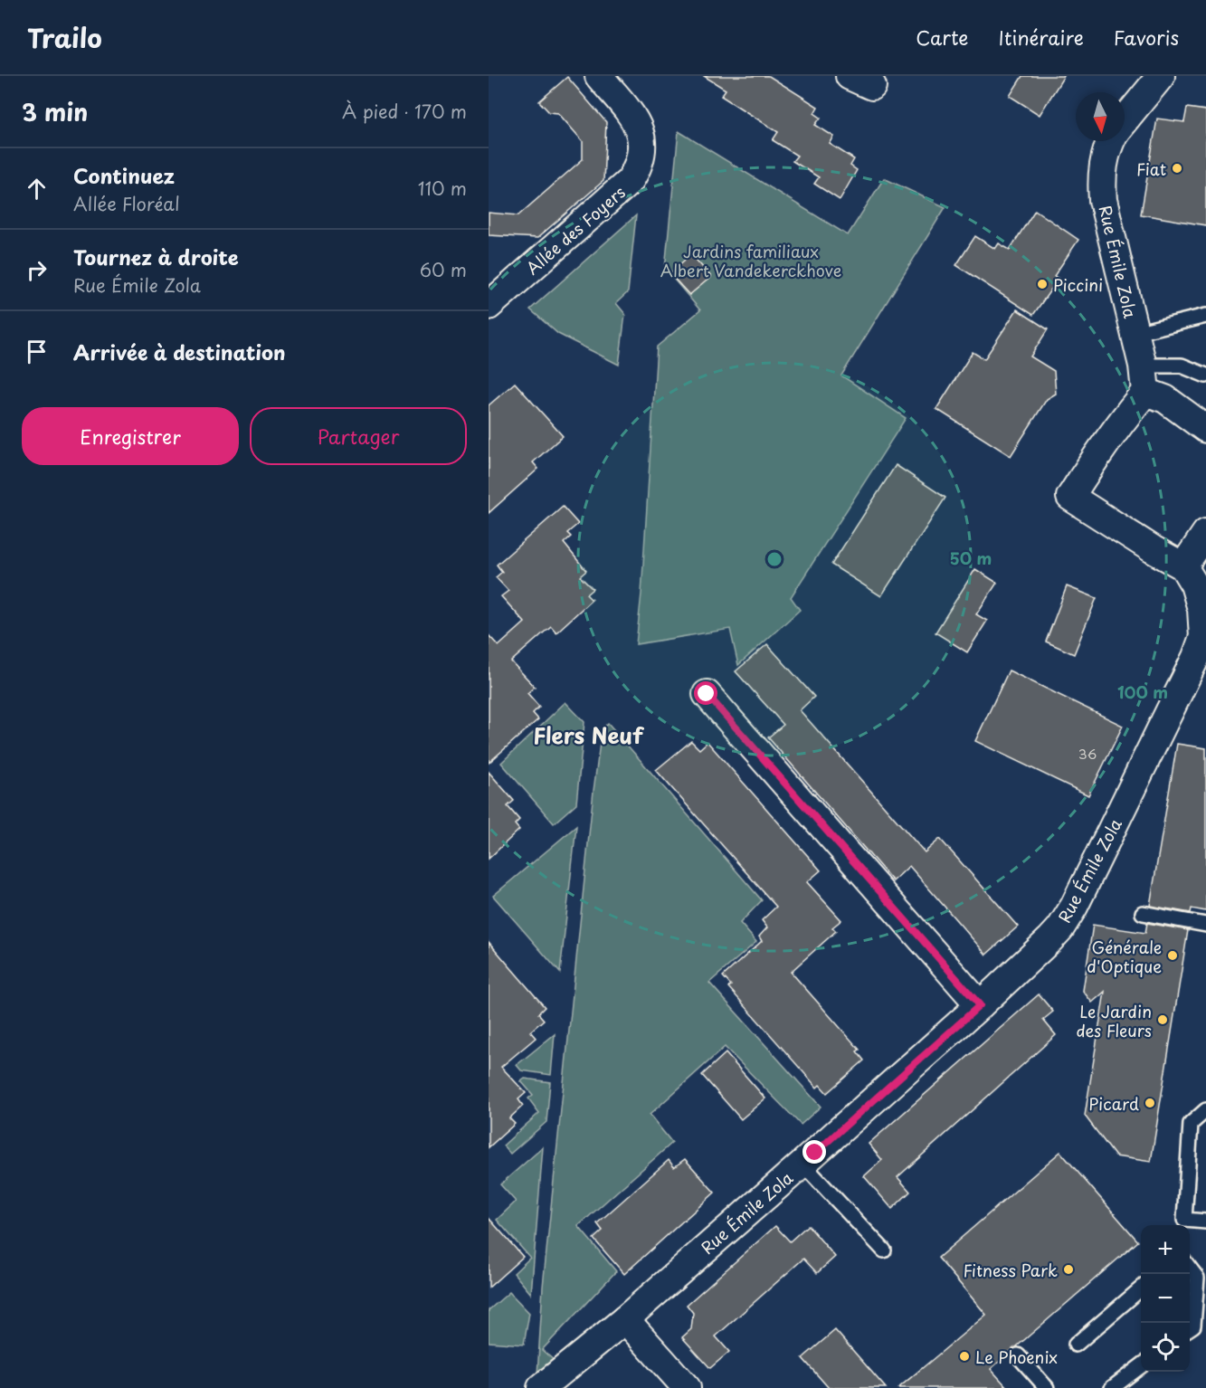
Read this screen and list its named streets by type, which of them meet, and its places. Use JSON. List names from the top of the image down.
{
  "streets": {
    "street": ["Allée des Foyers", "Rue Émile Zola"]
  },
  "districts": ["Flers Neuf"],
  "parks": ["Jardins familiaux Albert Vandekerckhove"],
  "places": [
    "Fiat",
    "Piccini",
    "Générale d'Optique",
    "Le Jardin des Fleurs",
    "Picard",
    "Fitness Park",
    "Le Phoenix"
  ],
  "house_numbers": ["36"],
  "north": "bottom",
  "page": {
    "header": "Trailo",
    "nav": ["Carte", "Itinéraire", "Favoris"],
    "heading": ["3 min", "À pied · 170 m"],
    "list": [
      ["Continuez", "Allée Floréal", "110 m"],
      ["Tournez à droite", "Rue Émile Zola", "60 m"],
      "Arrivée à destination"
    ],
    "buttons": ["Enregistrer", "Partager"],
    "map_buttons": ["+", "−"]
  },
  "rings": ["50 m", "100 m"]
}
